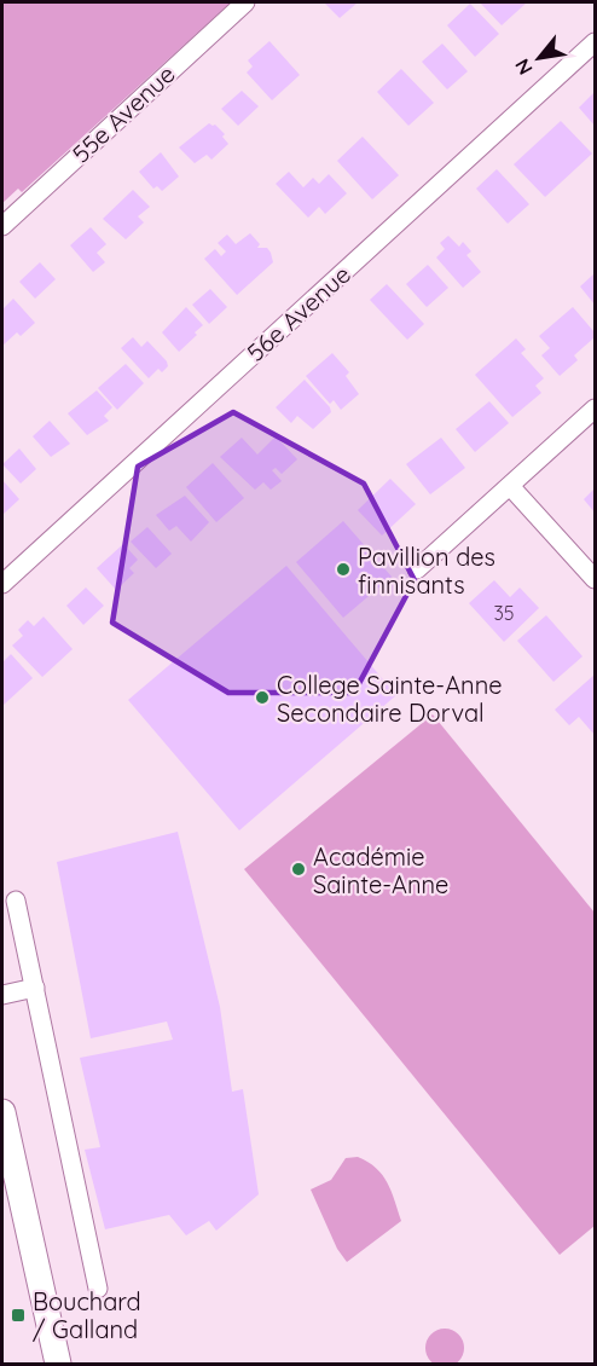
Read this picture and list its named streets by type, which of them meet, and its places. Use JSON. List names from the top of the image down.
{
  "streets": {
    "street": ["55e Avenue", "56e Avenue"]
  },
  "places": {
    "other": ["Pavillion des finnisants", "College Sainte-Anne Secondaire Dorval", "Académie Sainte-Anne"],
    "transit": ["Bouchard / Galland"]
  },
  "house_numbers": ["35"],
  "north": "bottom left"
}
